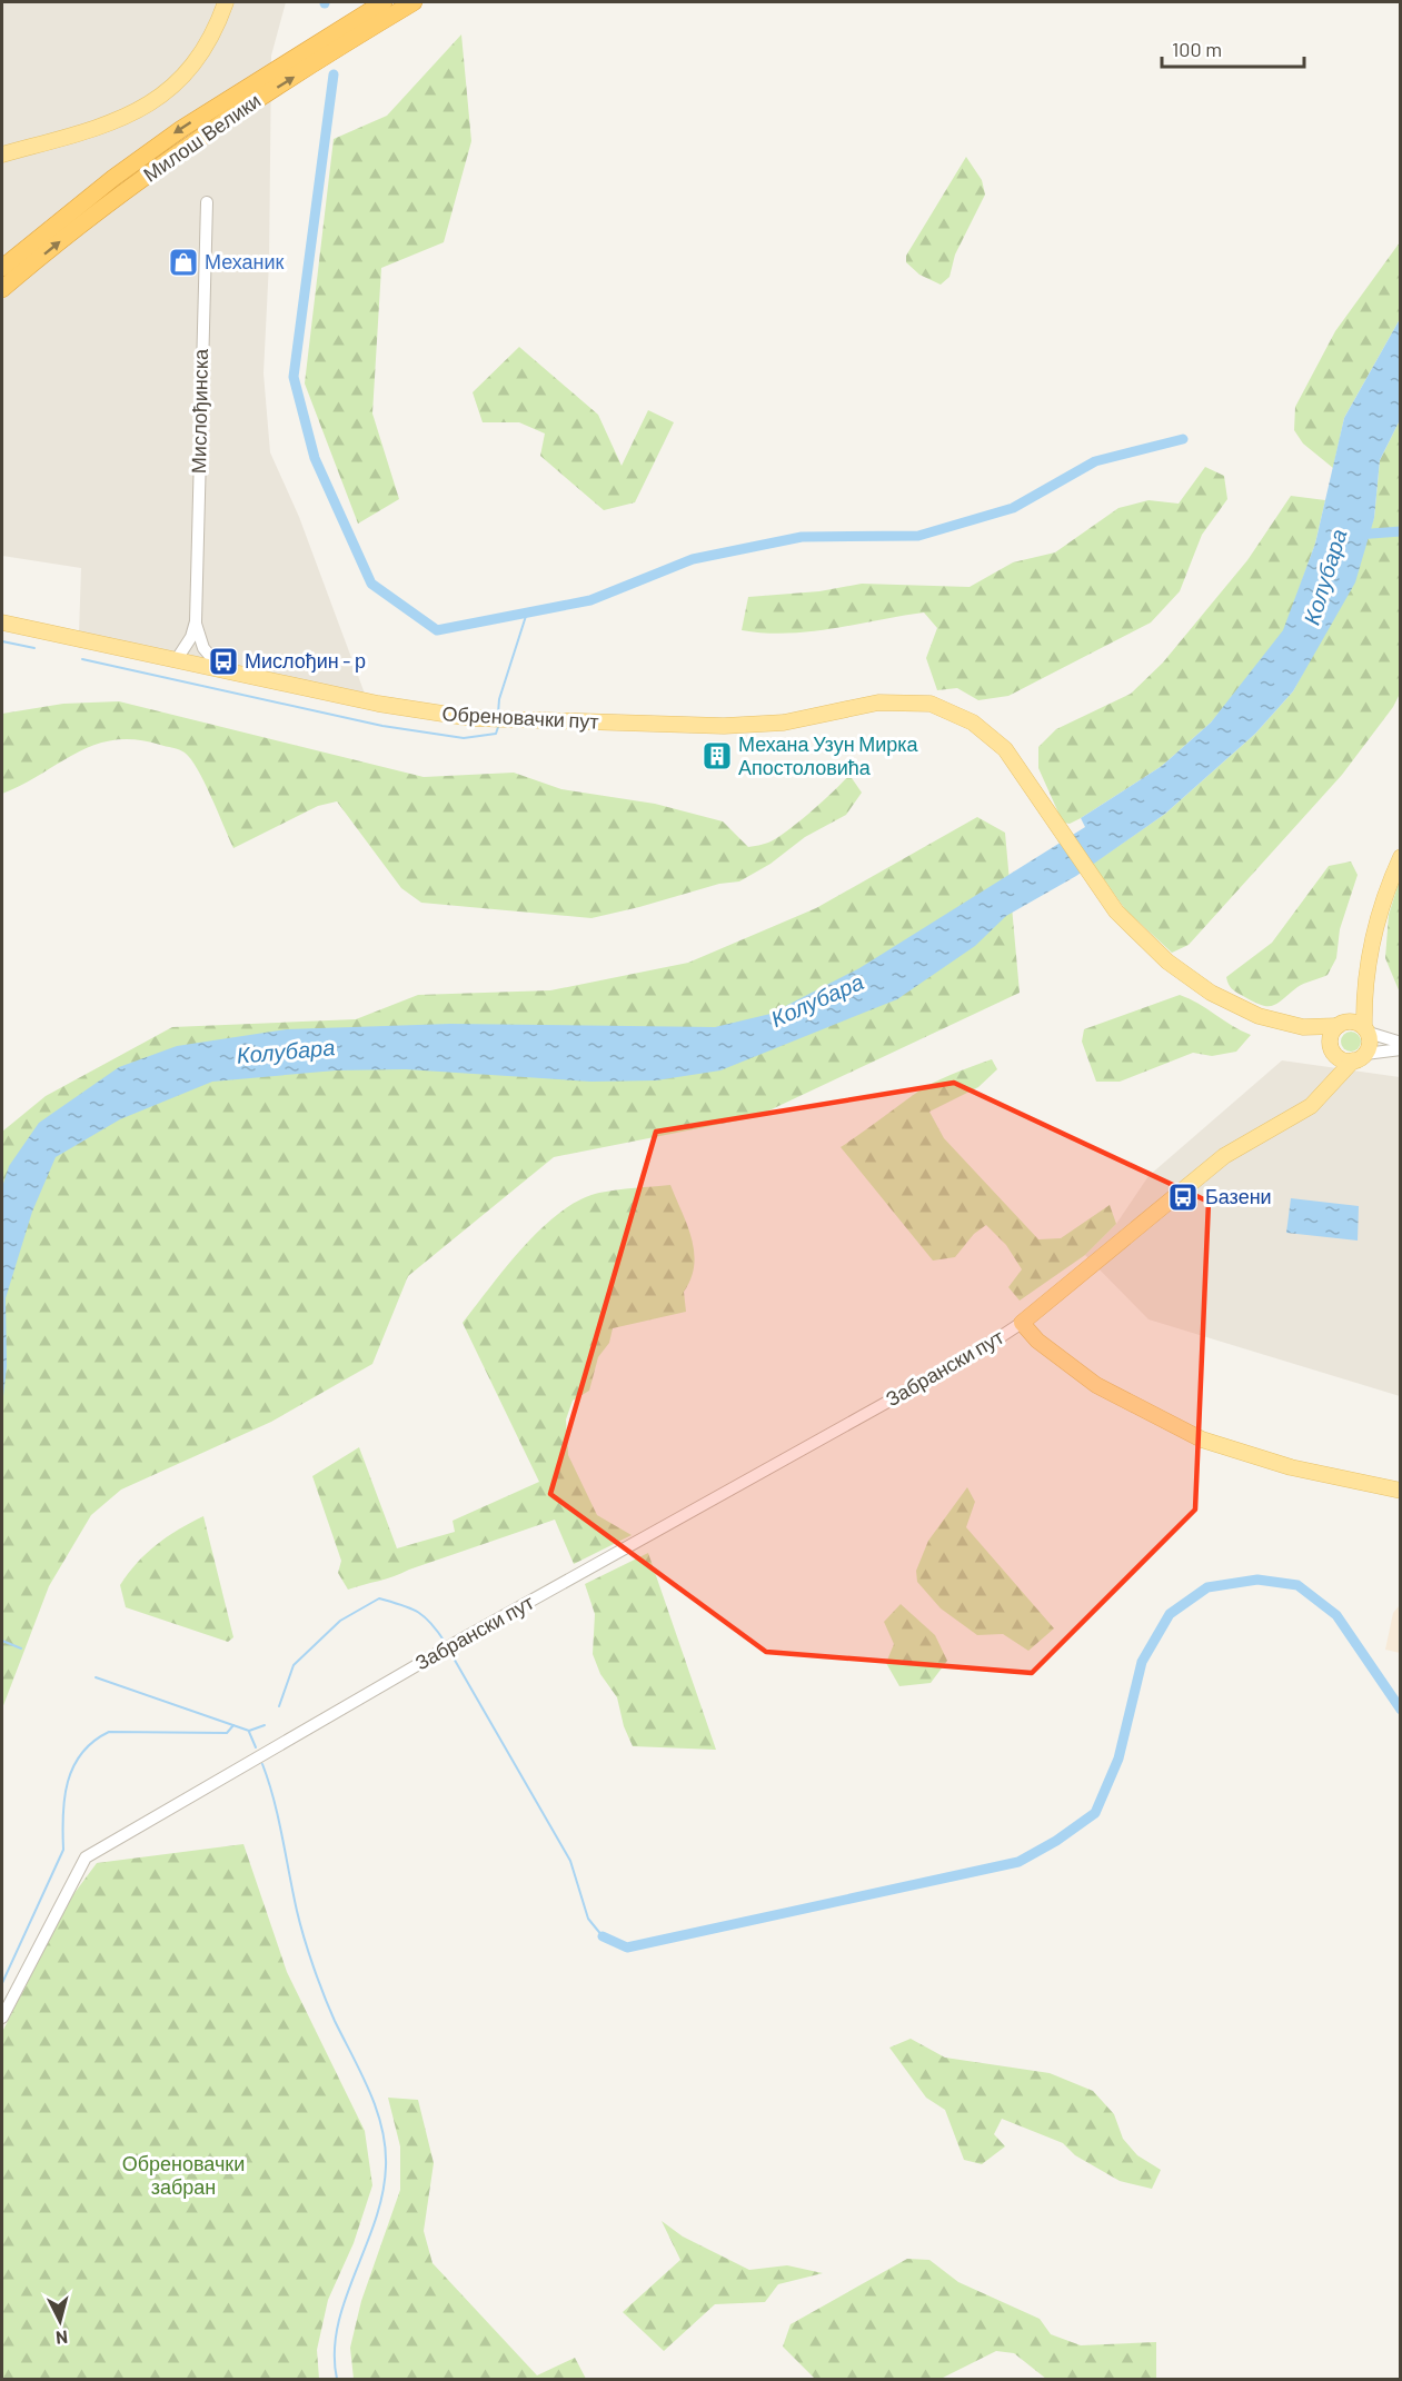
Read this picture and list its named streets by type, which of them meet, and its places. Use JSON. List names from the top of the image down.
{
  "streets": {
    "highway": ["Милош Велики"],
    "main road": ["Обреновачки пут"],
    "street": ["Мислођинска", "Забрански пут"]
  },
  "crossings": [
    ["Мислођинска", "Обреновачки пут"]
  ],
  "water": ["Колубара"],
  "parks": ["Обреновачки забран"],
  "places": {
    "shop": ["Механик"],
    "bus stop": ["Мислођин - р", "Базени"],
    "building": ["Механа Узун Мирка Апостоловића"]
  },
  "scale_bar": "100 m",
  "north": "bottom"
}
